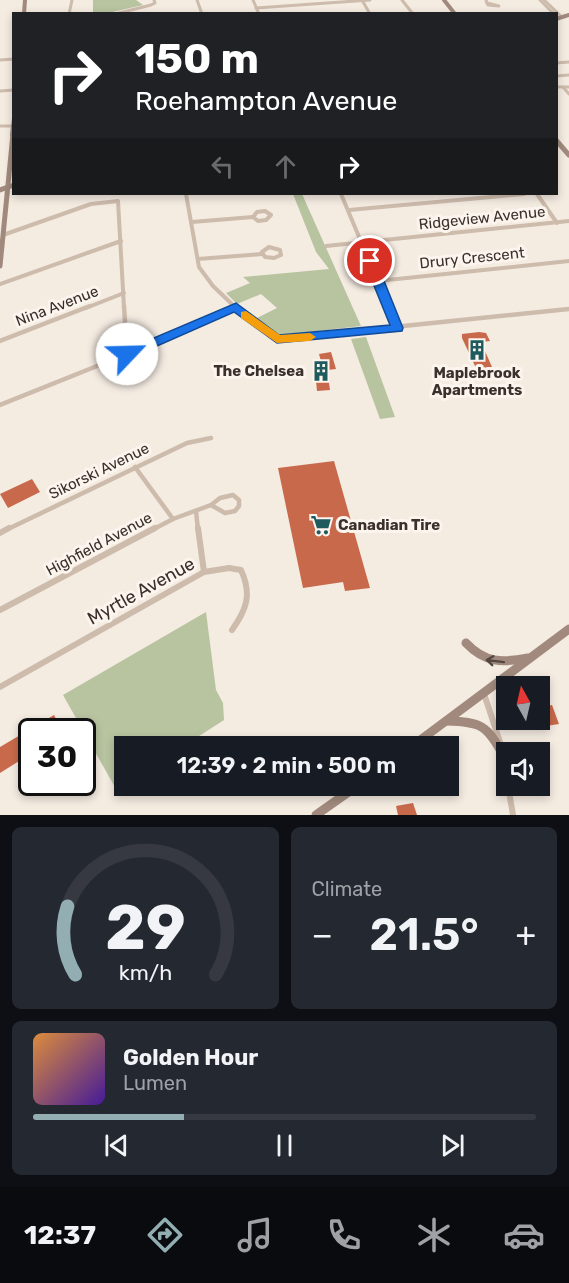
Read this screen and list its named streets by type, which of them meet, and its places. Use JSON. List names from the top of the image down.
{
  "streets": {
    "street": [
      "Ridgeview Avenue",
      "Drury Crescent",
      "Nina Avenue",
      "Sikorski Avenue",
      "Highfield Avenue",
      "Myrtle Avenue"
    ]
  },
  "places": {
    "building": ["Maplebrook Apartments", "The Chelsea"],
    "supermarket": ["Canadian Tire"]
  },
  "north": "top",
  "page": {
    "turn": ["150 m", "Roehampton Avenue"],
    "limit": "30",
    "trip": "12:39 · 2 min · 500 m",
    "tile": "Climate",
    "heat": ["−", "21.5°", "+"],
    "song": ["Golden Hour", "Lumen"],
    "tabs": "12:37",
    "gauge": ["29", "km/h"]
  }
}
